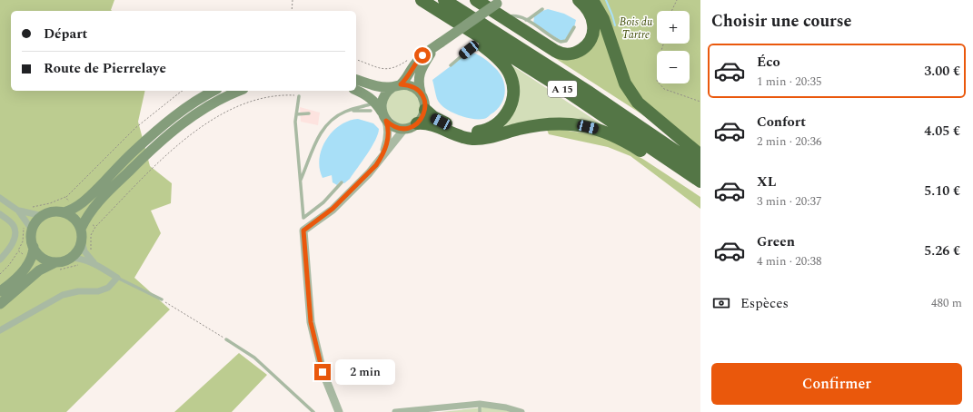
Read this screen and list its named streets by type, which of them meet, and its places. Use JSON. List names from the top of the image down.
{
  "streets": {
    "highway": ["A 15"]
  },
  "parks": ["Bois du Tartre"],
  "page": {
    "heading": "Choisir une course",
    "map_buttons": ["+", "−"],
    "banner": ["Départ", "Route de Pierrelaye"],
    "list": [
      {
        "name": "Éco",
        "note": "1 min · 20:35",
        "value": "3.00 €"
      },
      {
        "name": "Confort",
        "note": "2 min · 20:36",
        "value": "4.05 €"
      },
      {
        "name": "XL",
        "note": "3 min · 20:37",
        "value": "5.10 €"
      },
      {
        "name": "Green",
        "note": "4 min · 20:38",
        "value": "5.26 €"
      }
    ],
    "pay": ["Espèces", "480 m"],
    "buttons": "Confirmer",
    "bubble": "2 min"
  }
}
